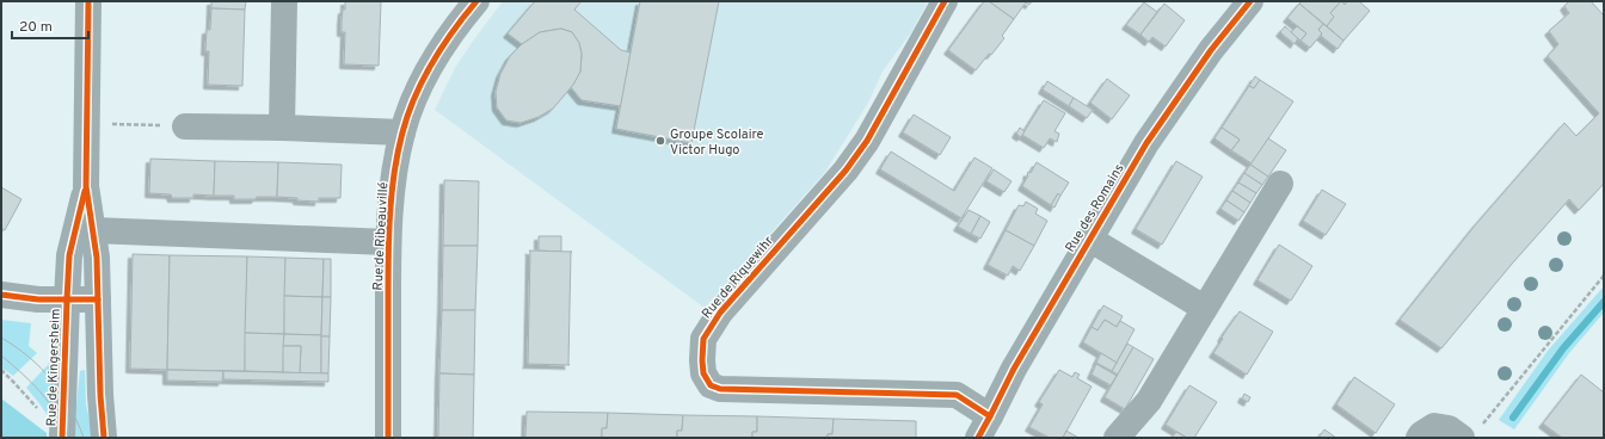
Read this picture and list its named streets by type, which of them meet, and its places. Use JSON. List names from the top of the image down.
{
  "streets": {
    "main road": ["Rue des Romains", "Rue de Kingersheim"],
    "street": ["Rue de Ribeauvillé", "Rue de Riquewihr"]
  },
  "crossings": [
    ["Rue des Romains", "Rue de Riquewihr"]
  ],
  "places": ["Groupe Scolaire Victor Hugo"],
  "scale_bar": "20 m"
}
